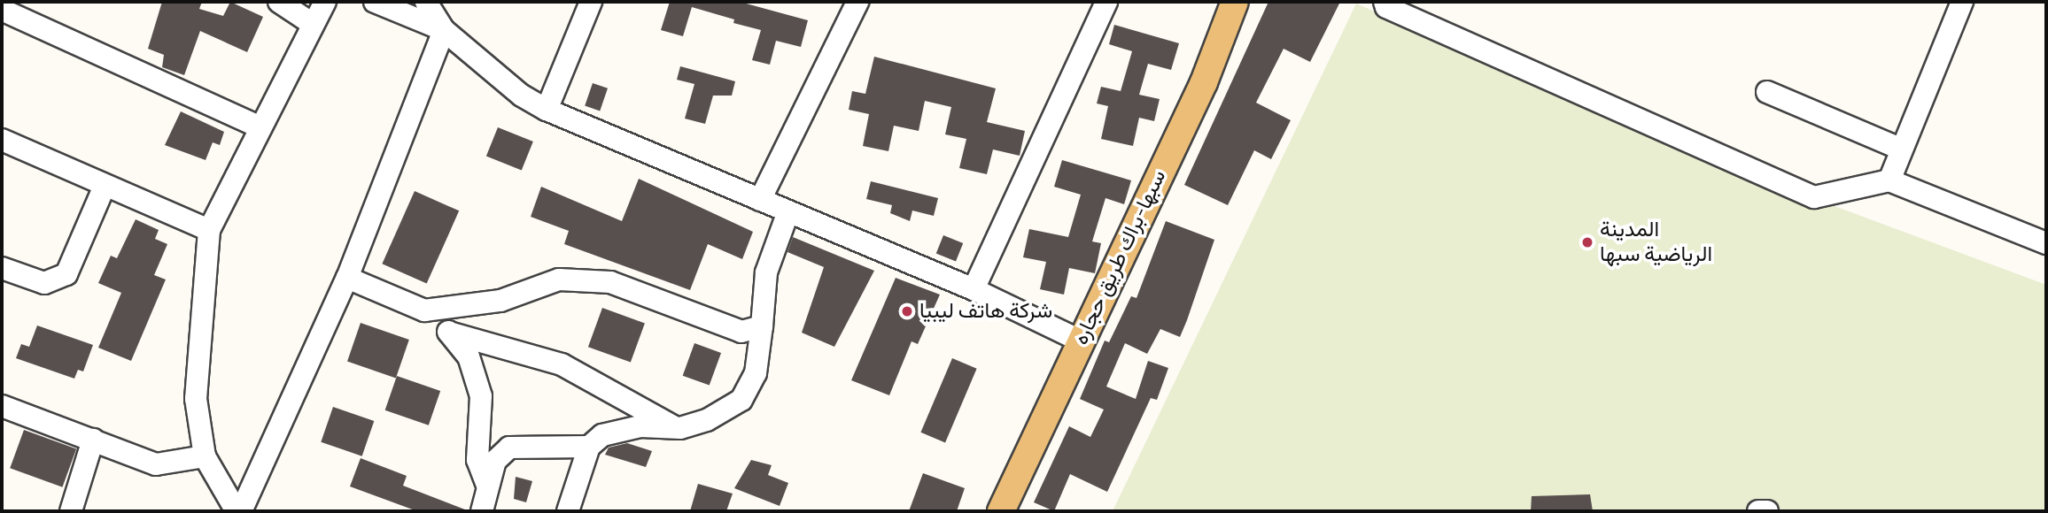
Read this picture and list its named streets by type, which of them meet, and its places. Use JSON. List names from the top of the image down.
{
  "streets": {
    "main road": ["سبها-براك طريق حجاره"]
  },
  "places": ["المدينة الرياضية سبها", "شركة هاتف ليبيا"]
}
